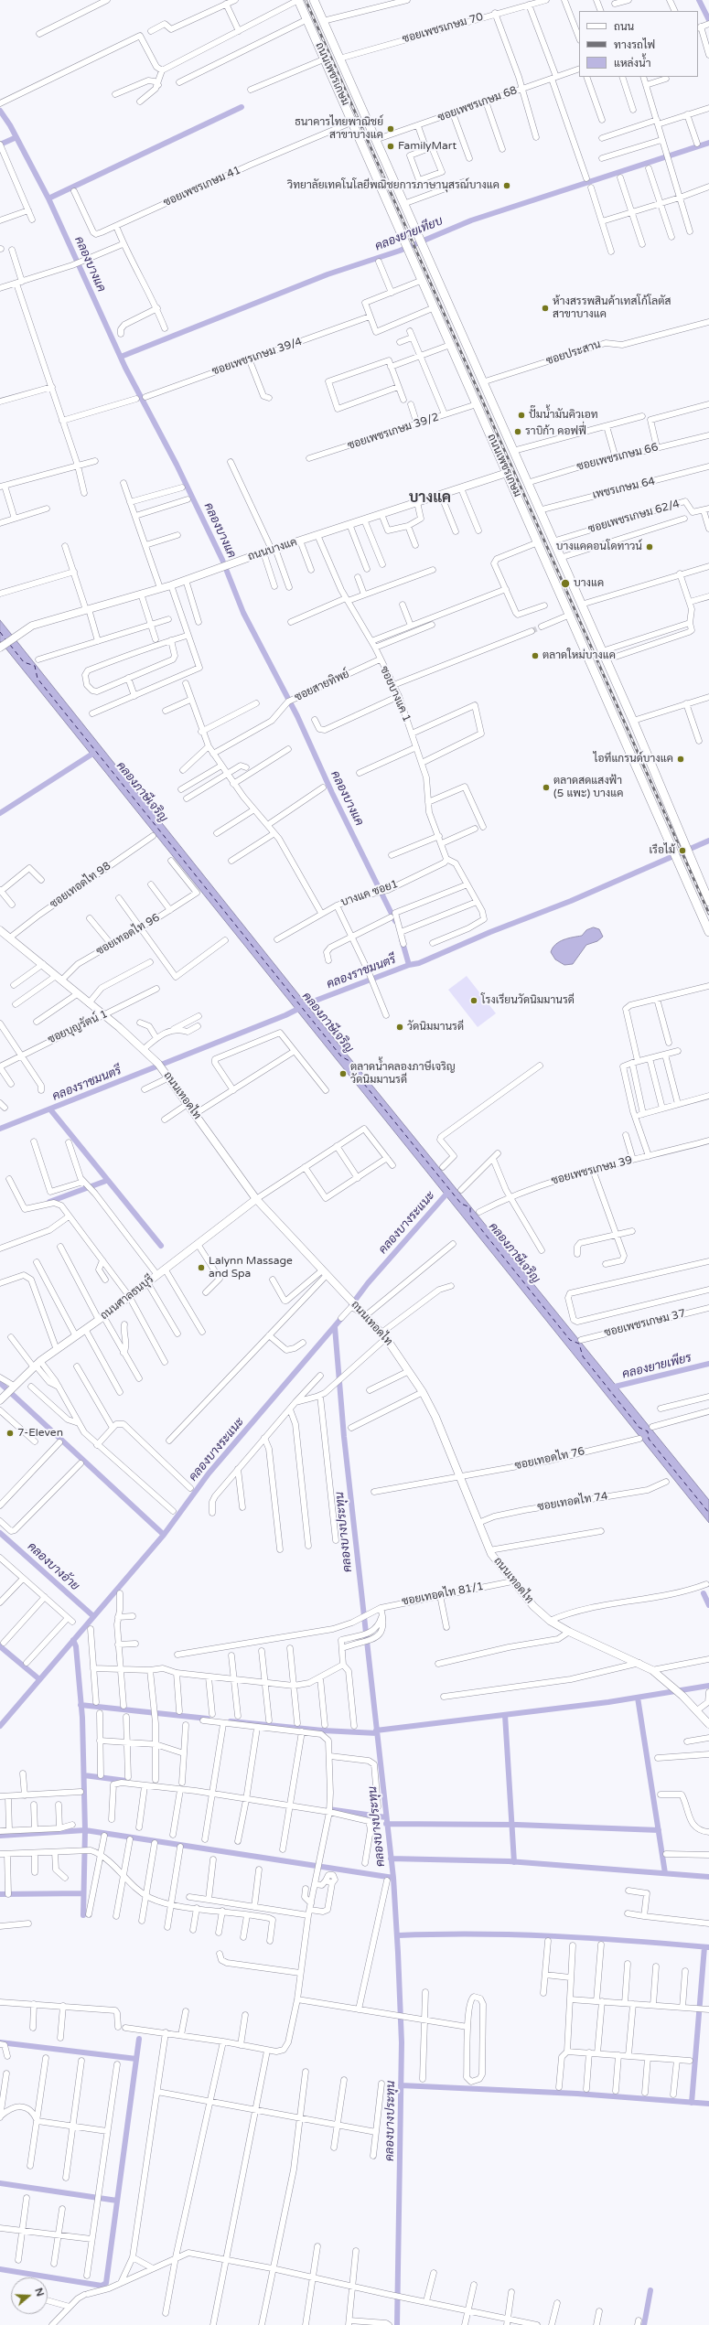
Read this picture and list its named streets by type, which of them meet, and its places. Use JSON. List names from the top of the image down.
{
  "streets": {
    "main road": [
      "ถนนเพชรเกษม",
      "ถนนบางแค",
      "ถนนเทอดไท",
      "ถนนศาลธนบุรี"
    ],
    "street": [
      "ซอยเพชรเกษม 70",
      "ซอยเพชรเกษม 68",
      "ซอยเพชรเกษม 41",
      "ซอยประสาน",
      "ซอยเพชรเกษม 39/4",
      "ซอยเพชรเกษม 39/2",
      "ซอยเพชรเกษม 66",
      "เพชรเกษม 64",
      "ซอยเพชรเกษม 62/4",
      "ซอยสายทิพย์",
      "ซอยบางแค 1",
      "ซอยเทอดไท 98",
      "บางแค ซอย1",
      "ซอยเทอดไท 96",
      "ซอยบุญรัตน์ 1",
      "ซอยเพชรเกษม 39",
      "ซอยเพชรเกษม 37",
      "ซอยเทอดไท 76",
      "ซอยเทอดไท 74",
      "ซอยเทอดไท 81/1"
    ]
  },
  "crossings": [
    ["ซอยเพชรเกษม 70", "ถนนเพชรเกษม"],
    ["ถนนเพชรเกษม", "ซอยเพชรเกษม 68"],
    ["ถนนเพชรเกษม", "ซอยเพชรเกษม 41"],
    ["ถนนเพชรเกษม", "ซอยประสาน"],
    ["ถนนเพชรเกษม", "ซอยเพชรเกษม 39/2"],
    ["ถนนเพชรเกษม", "ซอยเพชรเกษม 66"],
    ["ถนนเพชรเกษม", "เพชรเกษม 64"],
    ["ถนนเพชรเกษม", "ซอยเพชรเกษม 62/4"],
    ["ถนนเพชรเกษม", "ถนนบางแค"],
    ["ถนนบางแค", "ซอยบางแค 1"],
    ["ซอยสายทิพย์", "ซอยบางแค 1"],
    ["ซอยบางแค 1", "บางแค ซอย1"],
    ["ซอยเทอดไท 98", "ถนนเทอดไท"],
    ["ซอยเทอดไท 96", "ถนนเทอดไท"],
    ["ซอยบุญรัตน์ 1", "ถนนเทอดไท"],
    ["ถนนเทอดไท", "ถนนศาลธนบุรี"],
    ["ถนนเทอดไท", "ซอยเทอดไท 76"],
    ["ถนนเทอดไท", "ซอยเทอดไท 74"],
    ["ถนนเทอดไท", "ซอยเทอดไท 81/1"]
  ],
  "districts": ["บางแค"],
  "water": [
    "คลองยายเทียบ",
    "คลองบางแค",
    "คลองภาษีเจริญ",
    "คลองราชมนตรี",
    "คลองบางระแนะ",
    "คลองยายเพียร",
    "คลองบางประทุน",
    "คลองบางอ้าย"
  ],
  "places": [
    "ธนาคารไทยพาณิชย์ สาขาบางแค",
    "FamilyMart",
    "วิทยาลัยเทคโนโลยีพณิชยการภาษานุสรณ์บางแค",
    "ห้างสรรพสินค้าเทสโก้โลตัส สาขาบางแค",
    "ปั๊มน้ำมันคิวเอท",
    "ราบิก้า คอฟฟี่",
    "บางแคคอนโดทาวน์",
    "บางแค",
    "ตลาดใหม่บางแค",
    "ไอทีแกรนด์บางแค",
    "ตลาดสดแสงฟ้า (5 แพะ) บางแค",
    "เรือไม้",
    "โรงเรียนวัดนิมมานรดี",
    "วัดนิมมานรดี",
    "ตลาดน้ำคลองภาษีเจริญ วัดนิมมานรดี",
    "Lalynn Massage and Spa",
    "7-Eleven"
  ],
  "legend": ["ถนน", "ทางรถไฟ", "แหล่งน้ำ"],
  "north": "right"
}
